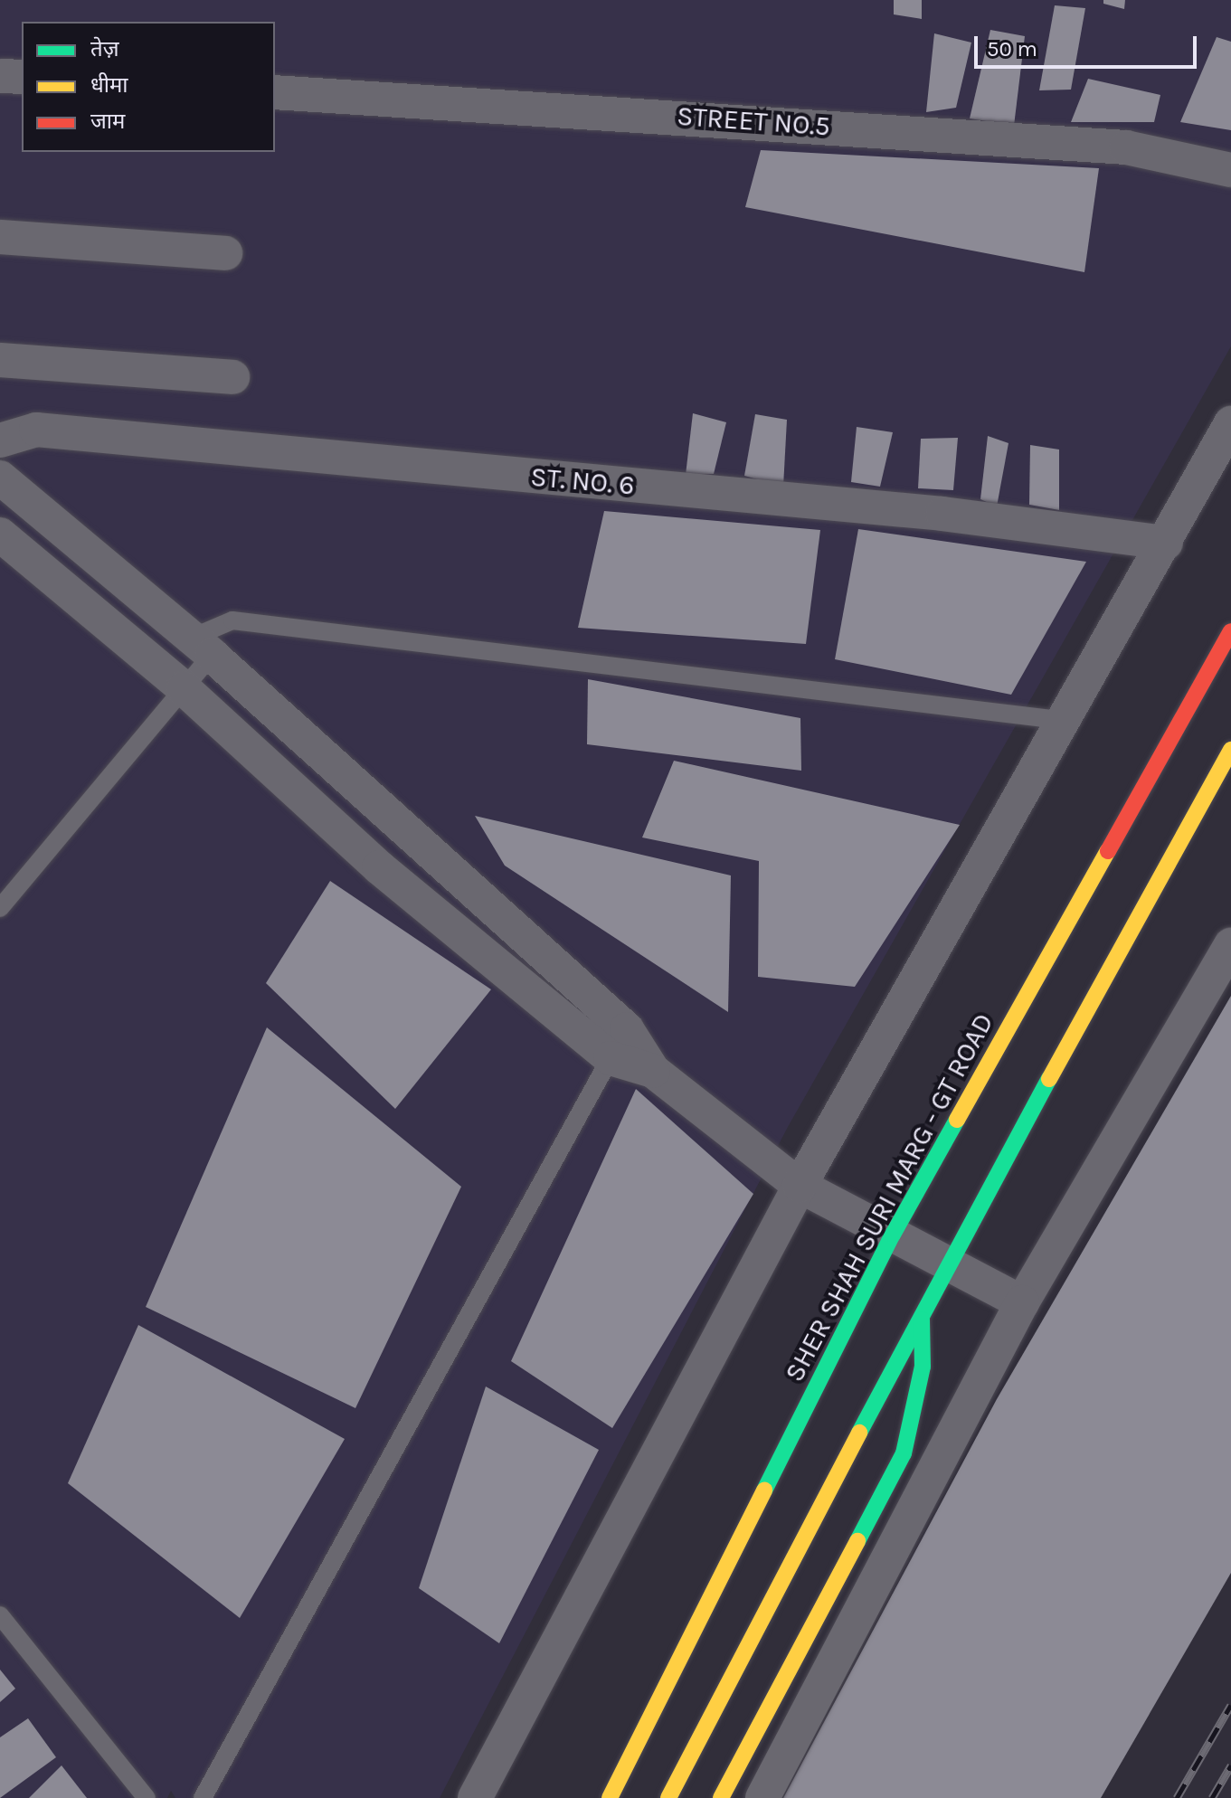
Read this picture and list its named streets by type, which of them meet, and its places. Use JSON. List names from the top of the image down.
{
  "streets": {
    "main road": ["SHER SHAH SURI MARG - GT ROAD"],
    "street": ["STREET NO.5", "ST. NO. 6"]
  },
  "legend": ["तेज़", "धीमा", "जाम"],
  "scale_bar": "50 m"
}
